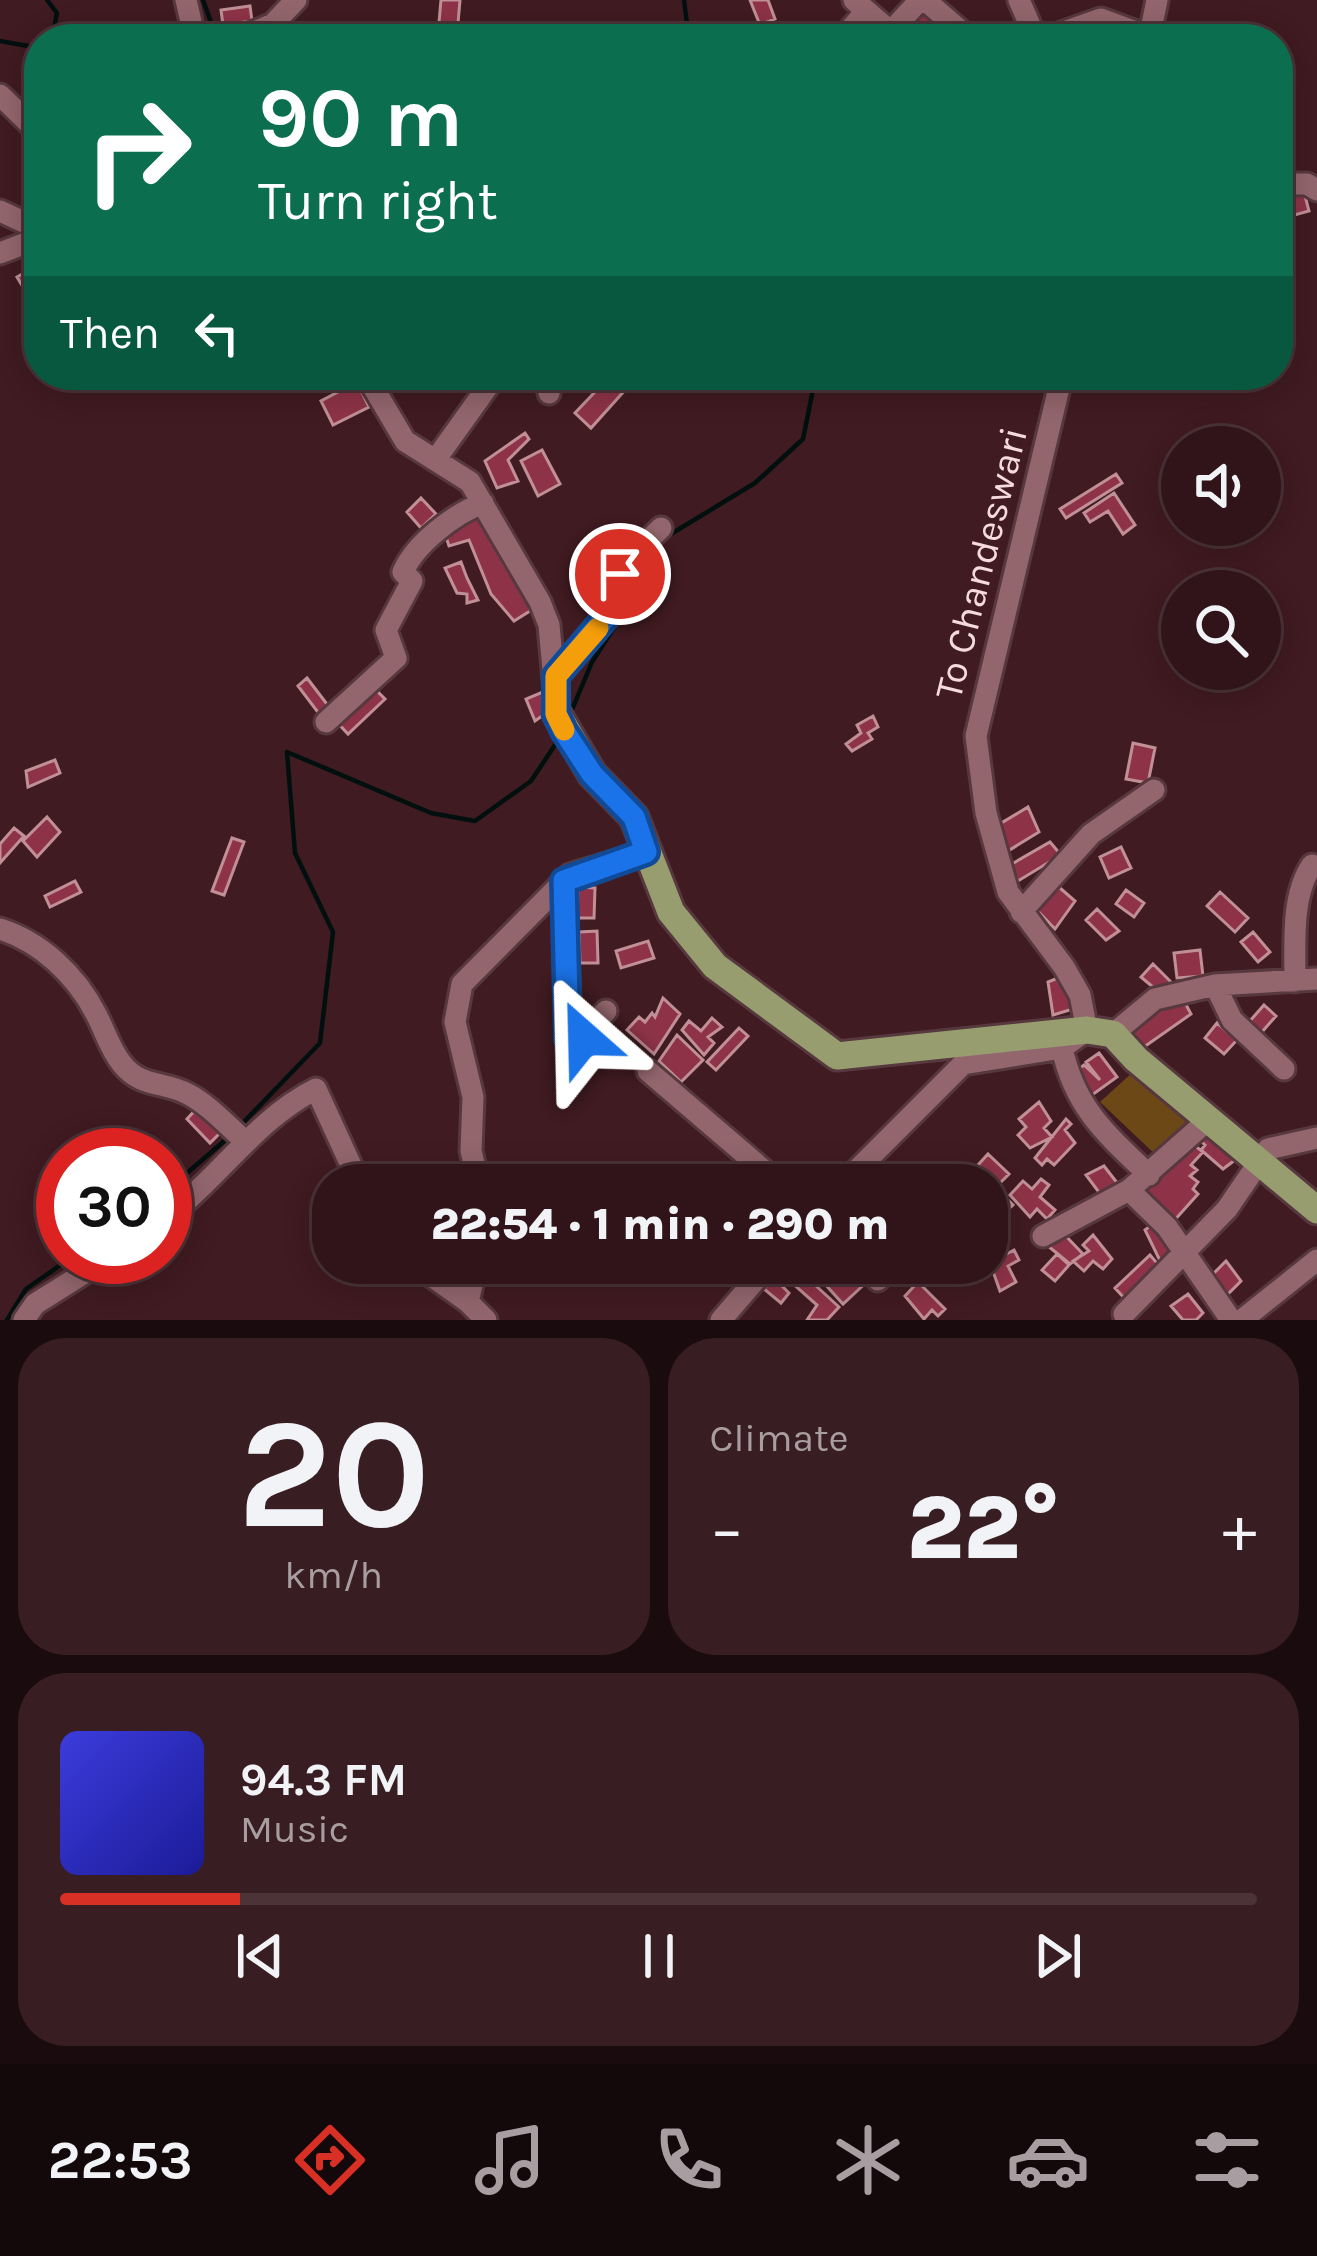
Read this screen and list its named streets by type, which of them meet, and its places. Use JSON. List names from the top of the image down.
{
  "streets": {
    "street": ["To Chandeswari"]
  },
  "page": {
    "turn": ["90 m", "Turn right"],
    "then": "Then",
    "limit": "30",
    "trip": "22:54 · 1 min · 290 m",
    "tile": [
      ["20", "km/h"],
      "Climate"
    ],
    "heat": ["−", "22°", "+"],
    "song": ["94.3 FM", "Music"],
    "tabs": "22:53"
  }
}
